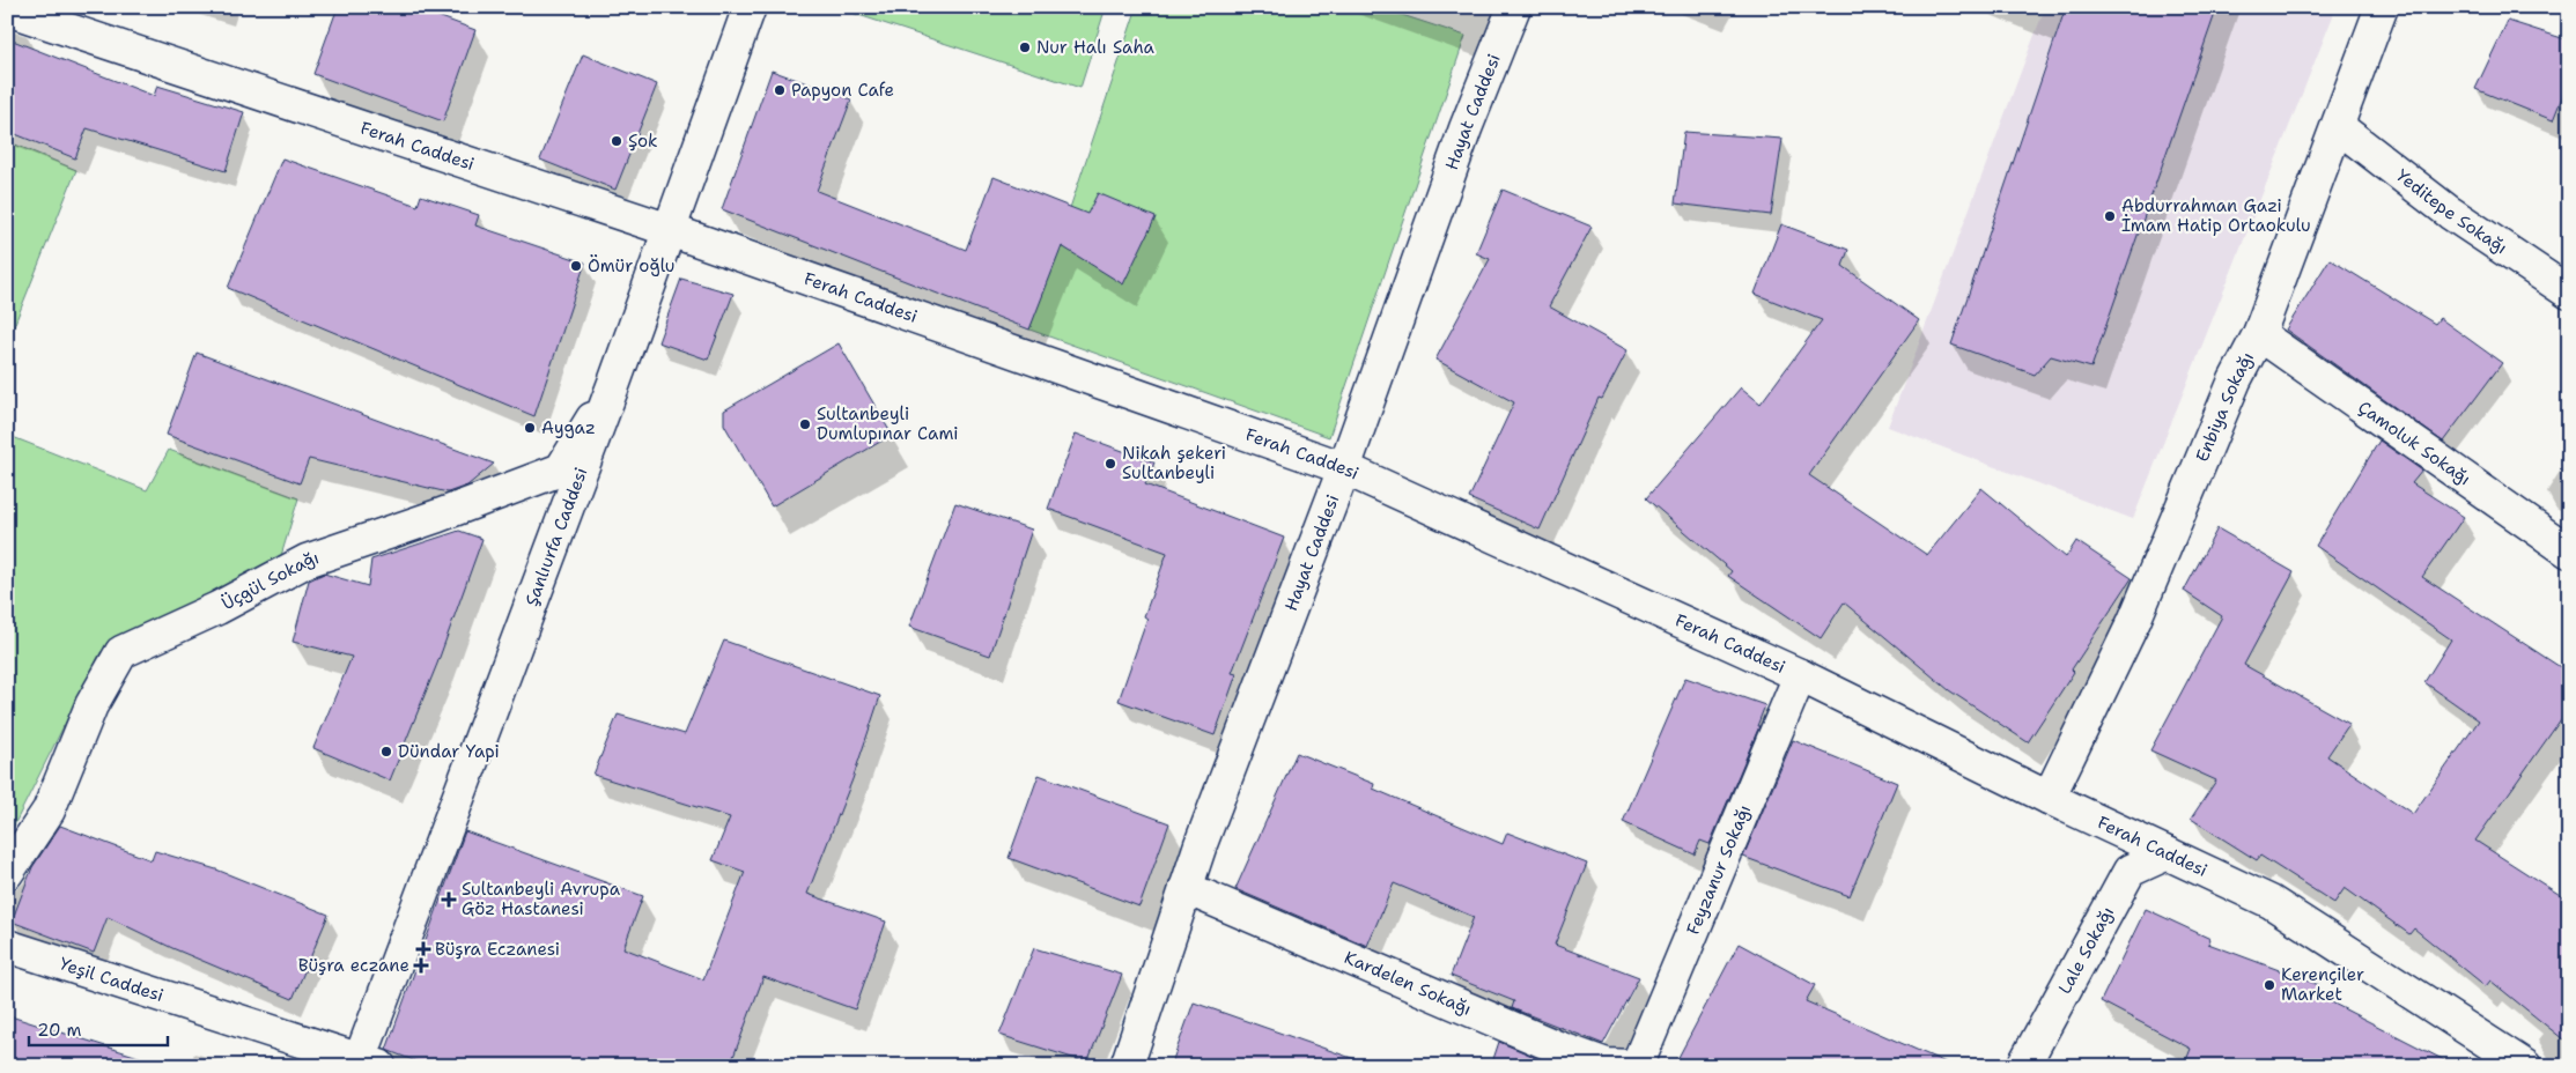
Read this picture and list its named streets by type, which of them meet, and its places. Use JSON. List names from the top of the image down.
{
  "streets": {
    "street": [
      "Hayat Caddesi",
      "Ferah Caddesi",
      "Yeditepe Sokağı",
      "Enbiya Sokağı",
      "Çamoluk Sokağı",
      "Şanlıurfa Caddesi",
      "Üçgül Sokağı",
      "Feyzanur Sokağı",
      "Lale Sokağı",
      "Yeşil Caddesi",
      "Kardelen Sokağı"
    ]
  },
  "crossings": [
    ["Hayat Caddesi", "Ferah Caddesi"],
    ["Hayat Caddesi", "Kardelen Sokağı"],
    ["Ferah Caddesi", "Enbiya Sokağı"],
    ["Ferah Caddesi", "Şanlıurfa Caddesi"],
    ["Ferah Caddesi", "Feyzanur Sokağı"],
    ["Ferah Caddesi", "Lale Sokağı"],
    ["Yeditepe Sokağı", "Enbiya Sokağı"],
    ["Enbiya Sokağı", "Çamoluk Sokağı"],
    ["Şanlıurfa Caddesi", "Üçgül Sokağı"],
    ["Şanlıurfa Caddesi", "Yeşil Caddesi"]
  ],
  "places": {
    "other": [
      "Nur Halı Saha",
      "Papyon Cafe",
      "Şok",
      "Abdurrahman Gazi İmam Hatip Ortaokulu",
      "Ömür oğlu",
      "Sultanbeyli Dumlupınar Cami",
      "Aygaz",
      "Nikah şekeri Sultanbeyli",
      "Dündar Yapi",
      "Kerençiler Market"
    ],
    "health": ["Sultanbeyli Avrupa Göz Hastanesi", "Büşra Eczanesi", "Büşra eczane"]
  },
  "scale_bar": "20 m"
}
